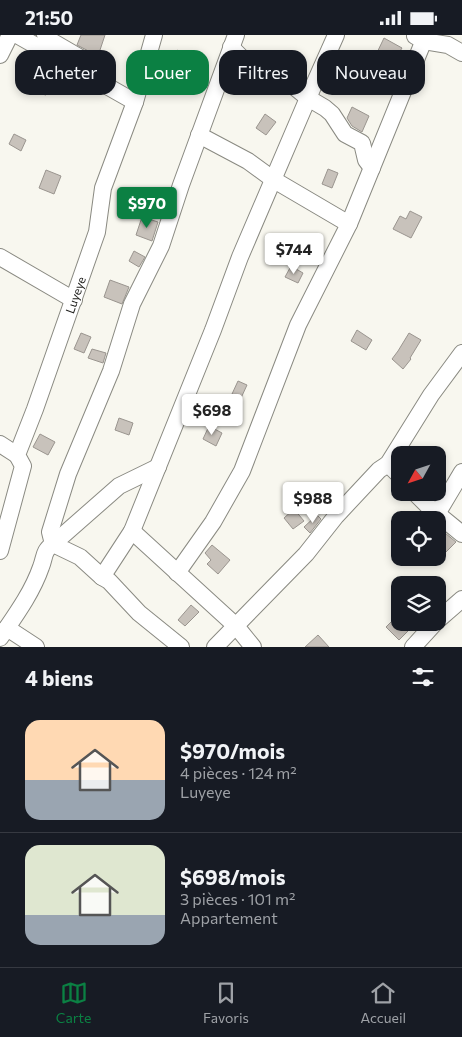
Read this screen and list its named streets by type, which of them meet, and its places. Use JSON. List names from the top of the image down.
{
  "streets": {
    "street": ["Luyeye"]
  },
  "north": "bottom left",
  "page": {
    "status": "21:50",
    "chip": [
      "Acheter",
      "Louer",
      "Filtres",
      "Nouveau"
    ],
    "price": [
      "$970",
      "$744",
      "$698",
      "$988"
    ],
    "heading": "4 biens",
    "list": [
      {
        "name": "$970/mois",
        "note": "4 pièces · 124 m² · Luyeye"
      },
      {
        "name": "$698/mois",
        "note": "3 pièces · 101 m² · Appartement"
      }
    ],
    "tabs": ["Carte", "Favoris", "Accueil"]
  }
}
